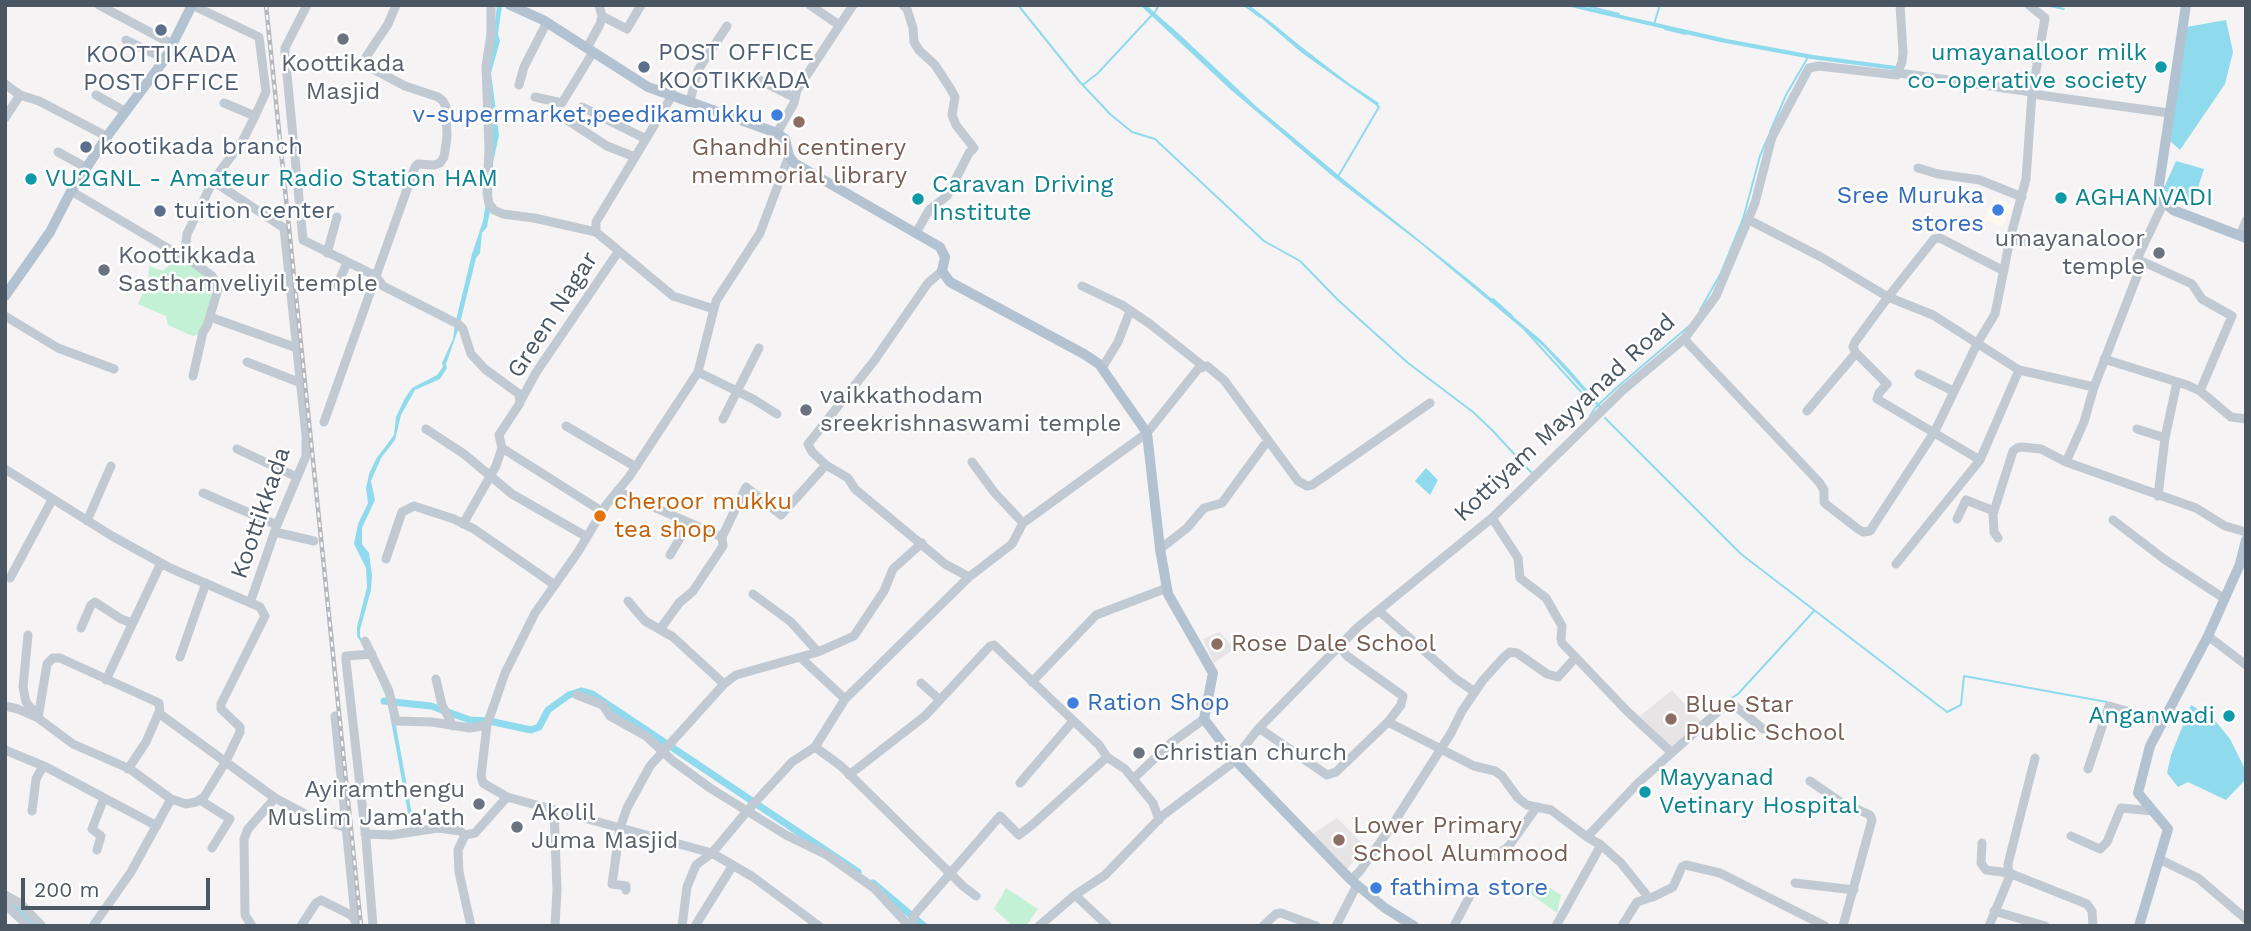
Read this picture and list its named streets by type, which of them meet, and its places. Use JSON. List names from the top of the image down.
{
  "streets": {
    "street": ["Green Nagar", "Kottiyam Mayyanad Road", "Koottikkada"]
  },
  "places": [
    "KOOTTIKADA POST OFFICE",
    "Koottikada Masjid",
    "POST OFFICE KOOTIKKADA",
    "umayanalloor milk co-operative society",
    "v-supermarket,peedikamukku",
    "Ghandhi centinery memmorial library",
    "kootikada branch",
    "VU2GNL - Amateur Radio Station HAM",
    "AGHANVADI",
    "Caravan Driving Institute",
    "Sree Muruka stores",
    "tuition center",
    "umayanaloor temple",
    "Koottikkada Sasthamveliyil temple",
    "vaikkathodam sreekrishnaswami temple",
    "cheroor mukku tea shop",
    "Rose Dale School",
    "Ration Shop",
    "Anganwadi",
    "Blue Star Public School",
    "Christian church",
    "Mayyanad Vetinary Hospital",
    "Ayiramthengu Muslim Jama'ath",
    "Akolil Juma Masjid",
    "Lower Primary School Alummood",
    "fathima store"
  ],
  "scale_bar": "200 m"
}
